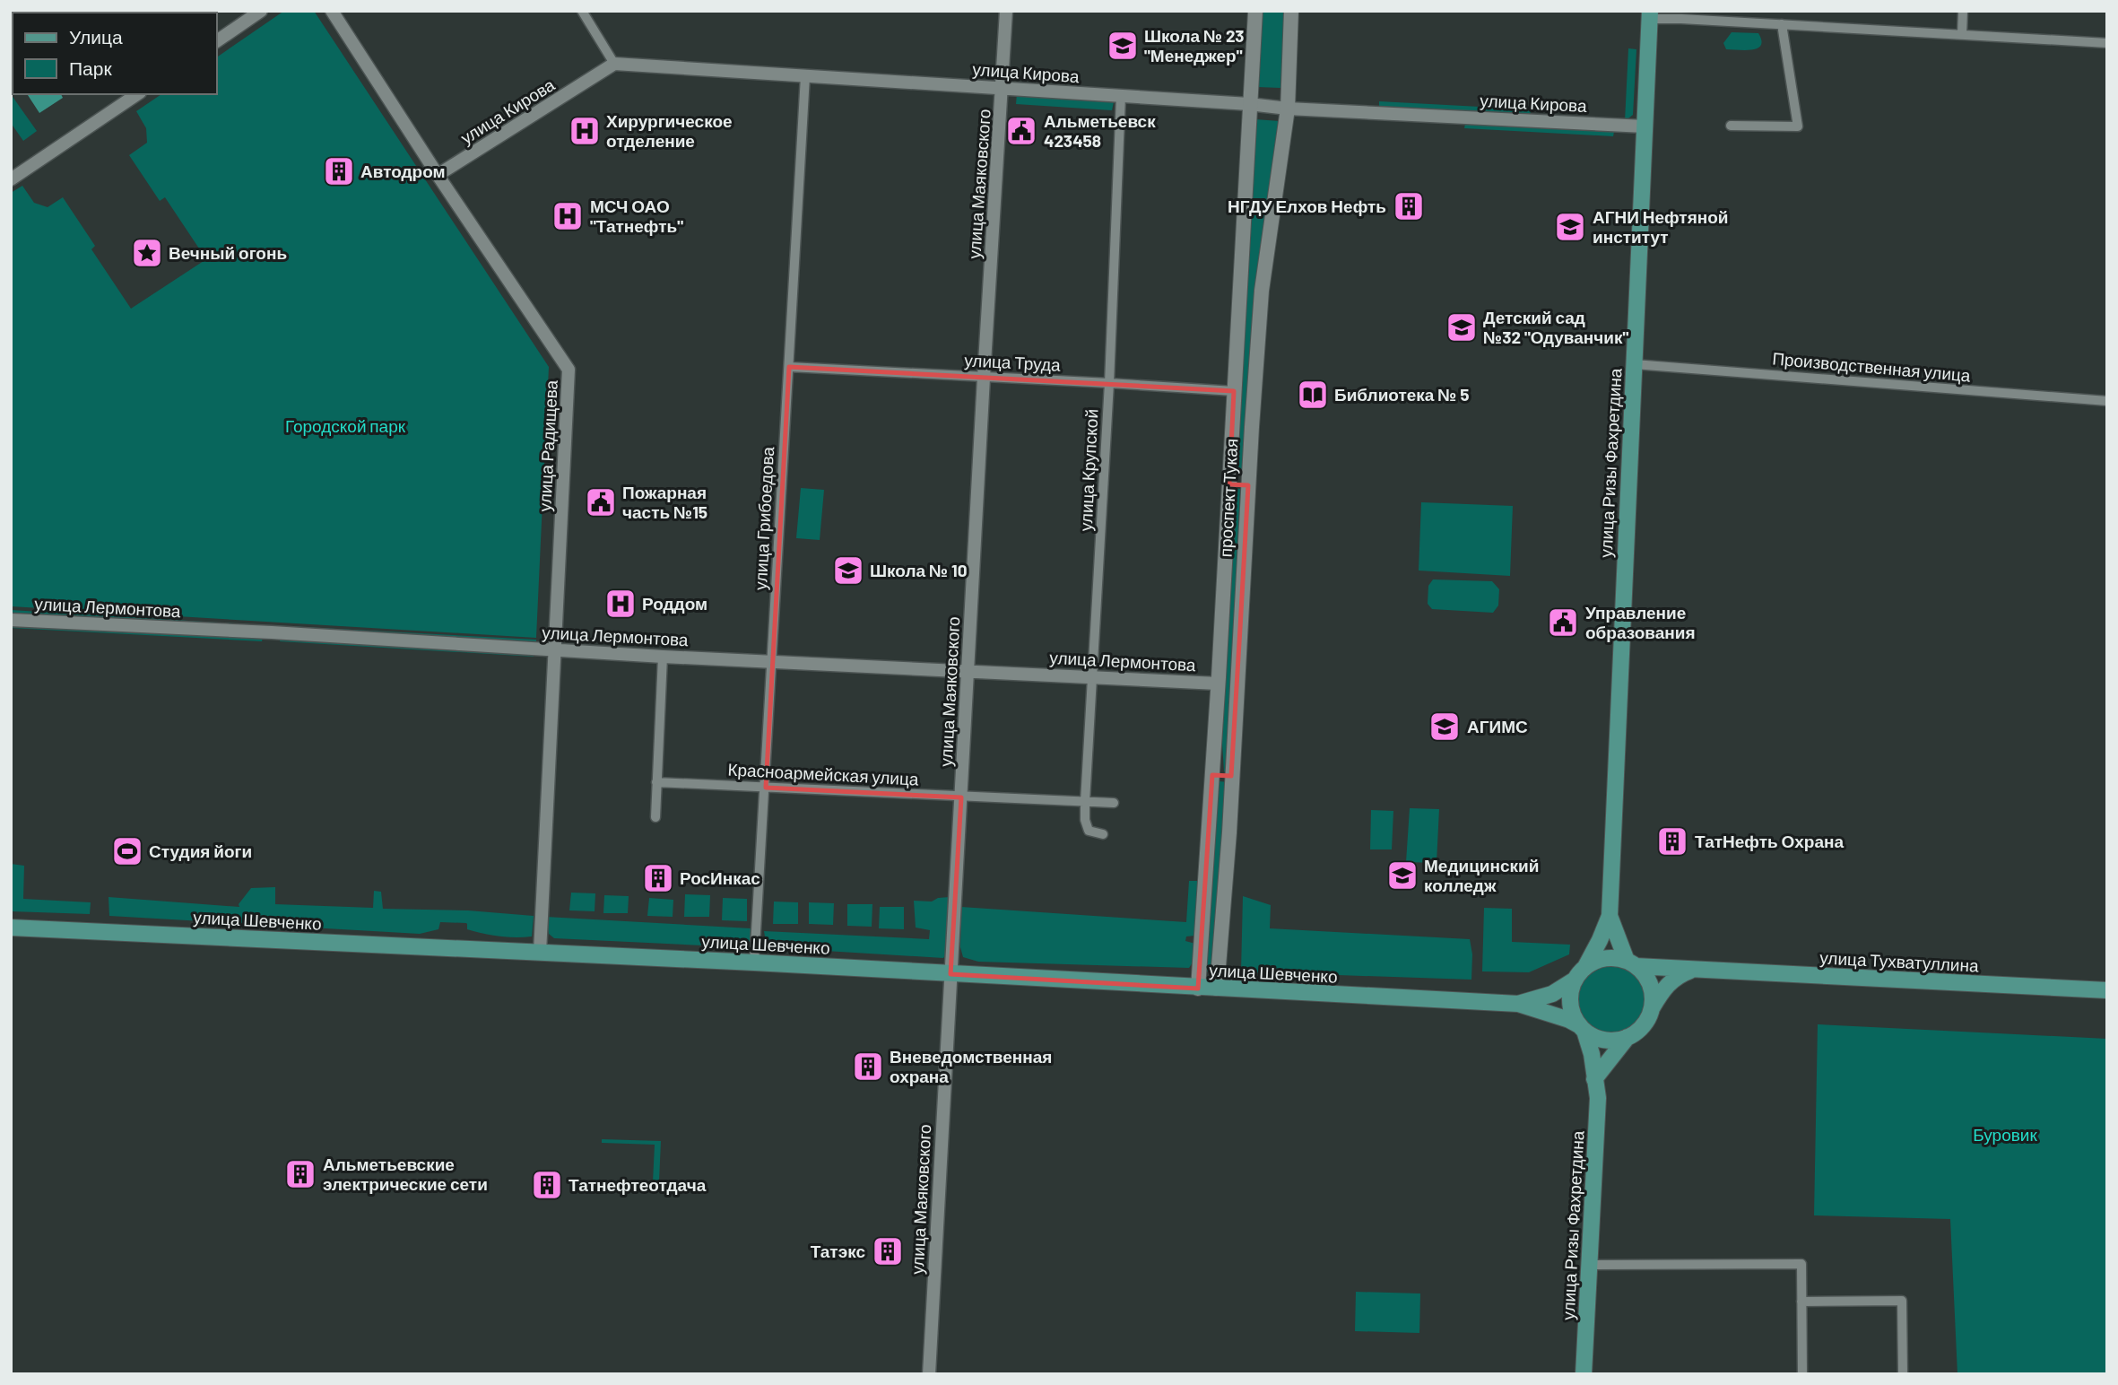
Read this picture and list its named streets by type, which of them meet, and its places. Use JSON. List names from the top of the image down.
{
  "streets": {
    "main road": [
      "улица Ризы Фахретдина",
      "проспект Тукая",
      "улица Шевченко",
      "улица Тухватуллина"
    ],
    "street": [
      "улица Кирова",
      "улица Маяковского",
      "улица Труда",
      "Производственная улица",
      "улица Радищева",
      "улица Крупской",
      "улица Грибоедова",
      "улица Лермонтова",
      "Красноармейская улица"
    ]
  },
  "crossings": [
    ["улица Кирова", "улица Маяковского"],
    ["улица Кирова", "улица Радищева"],
    ["улица Кирова", "улица Ризы Фахретдина"],
    ["улица Кирова", "улица Крупской"],
    ["улица Кирова", "проспект Тукая"],
    ["улица Кирова", "улица Грибоедова"],
    ["улица Маяковского", "улица Труда"],
    ["улица Маяковского", "улица Лермонтова"],
    ["улица Маяковского", "Красноармейская улица"],
    ["улица Маяковского", "улица Шевченко"],
    ["улица Труда", "улица Крупской"],
    ["улица Труда", "проспект Тукая"],
    ["улица Труда", "улица Грибоедова"],
    ["Производственная улица", "улица Ризы Фахретдина"],
    ["улица Радищева", "улица Лермонтова"],
    ["улица Радищева", "улица Шевченко"],
    ["улица Ризы Фахретдина", "улица Тухватуллина"],
    ["улица Крупской", "улица Лермонтова"],
    ["улица Крупской", "Красноармейская улица"],
    ["проспект Тукая", "улица Лермонтова"],
    ["проспект Тукая", "улица Шевченко"],
    ["улица Грибоедова", "улица Лермонтова"],
    ["улица Грибоедова", "Красноармейская улица"],
    ["улица Грибоедова", "улица Шевченко"]
  ],
  "parks": ["Городской парк", "Буровик"],
  "places": {
    "school or university": [
      "Школа № 23 \"Менеджер\"",
      "АГНИ Нефтяной институт",
      "Детский сад №32 \"Одуванчик\"",
      "Школа № 10",
      "АГИМС",
      "Медицинский колледж"
    ],
    "hospital": ["Хирургическое отделение", "МСЧ ОАО \"Татнефть\"", "Роддом"],
    "public building": ["Альметьевск 423458", "Пожарная часть №15", "Управление образования"],
    "building": [
      "Автодром",
      "НГДУ Елхов Нефть",
      "ТатНефть Охрана",
      "РосИнкас",
      "Вневедомственная охрана",
      "Альметьевские электрические сети",
      "Татнефтеотдача",
      "Татэкс"
    ],
    "place": ["Вечный огонь"],
    "library": ["Библиотека № 5"],
    "sports": ["Студия йоги"]
  },
  "legend": ["Улица", "Парк"]
}
